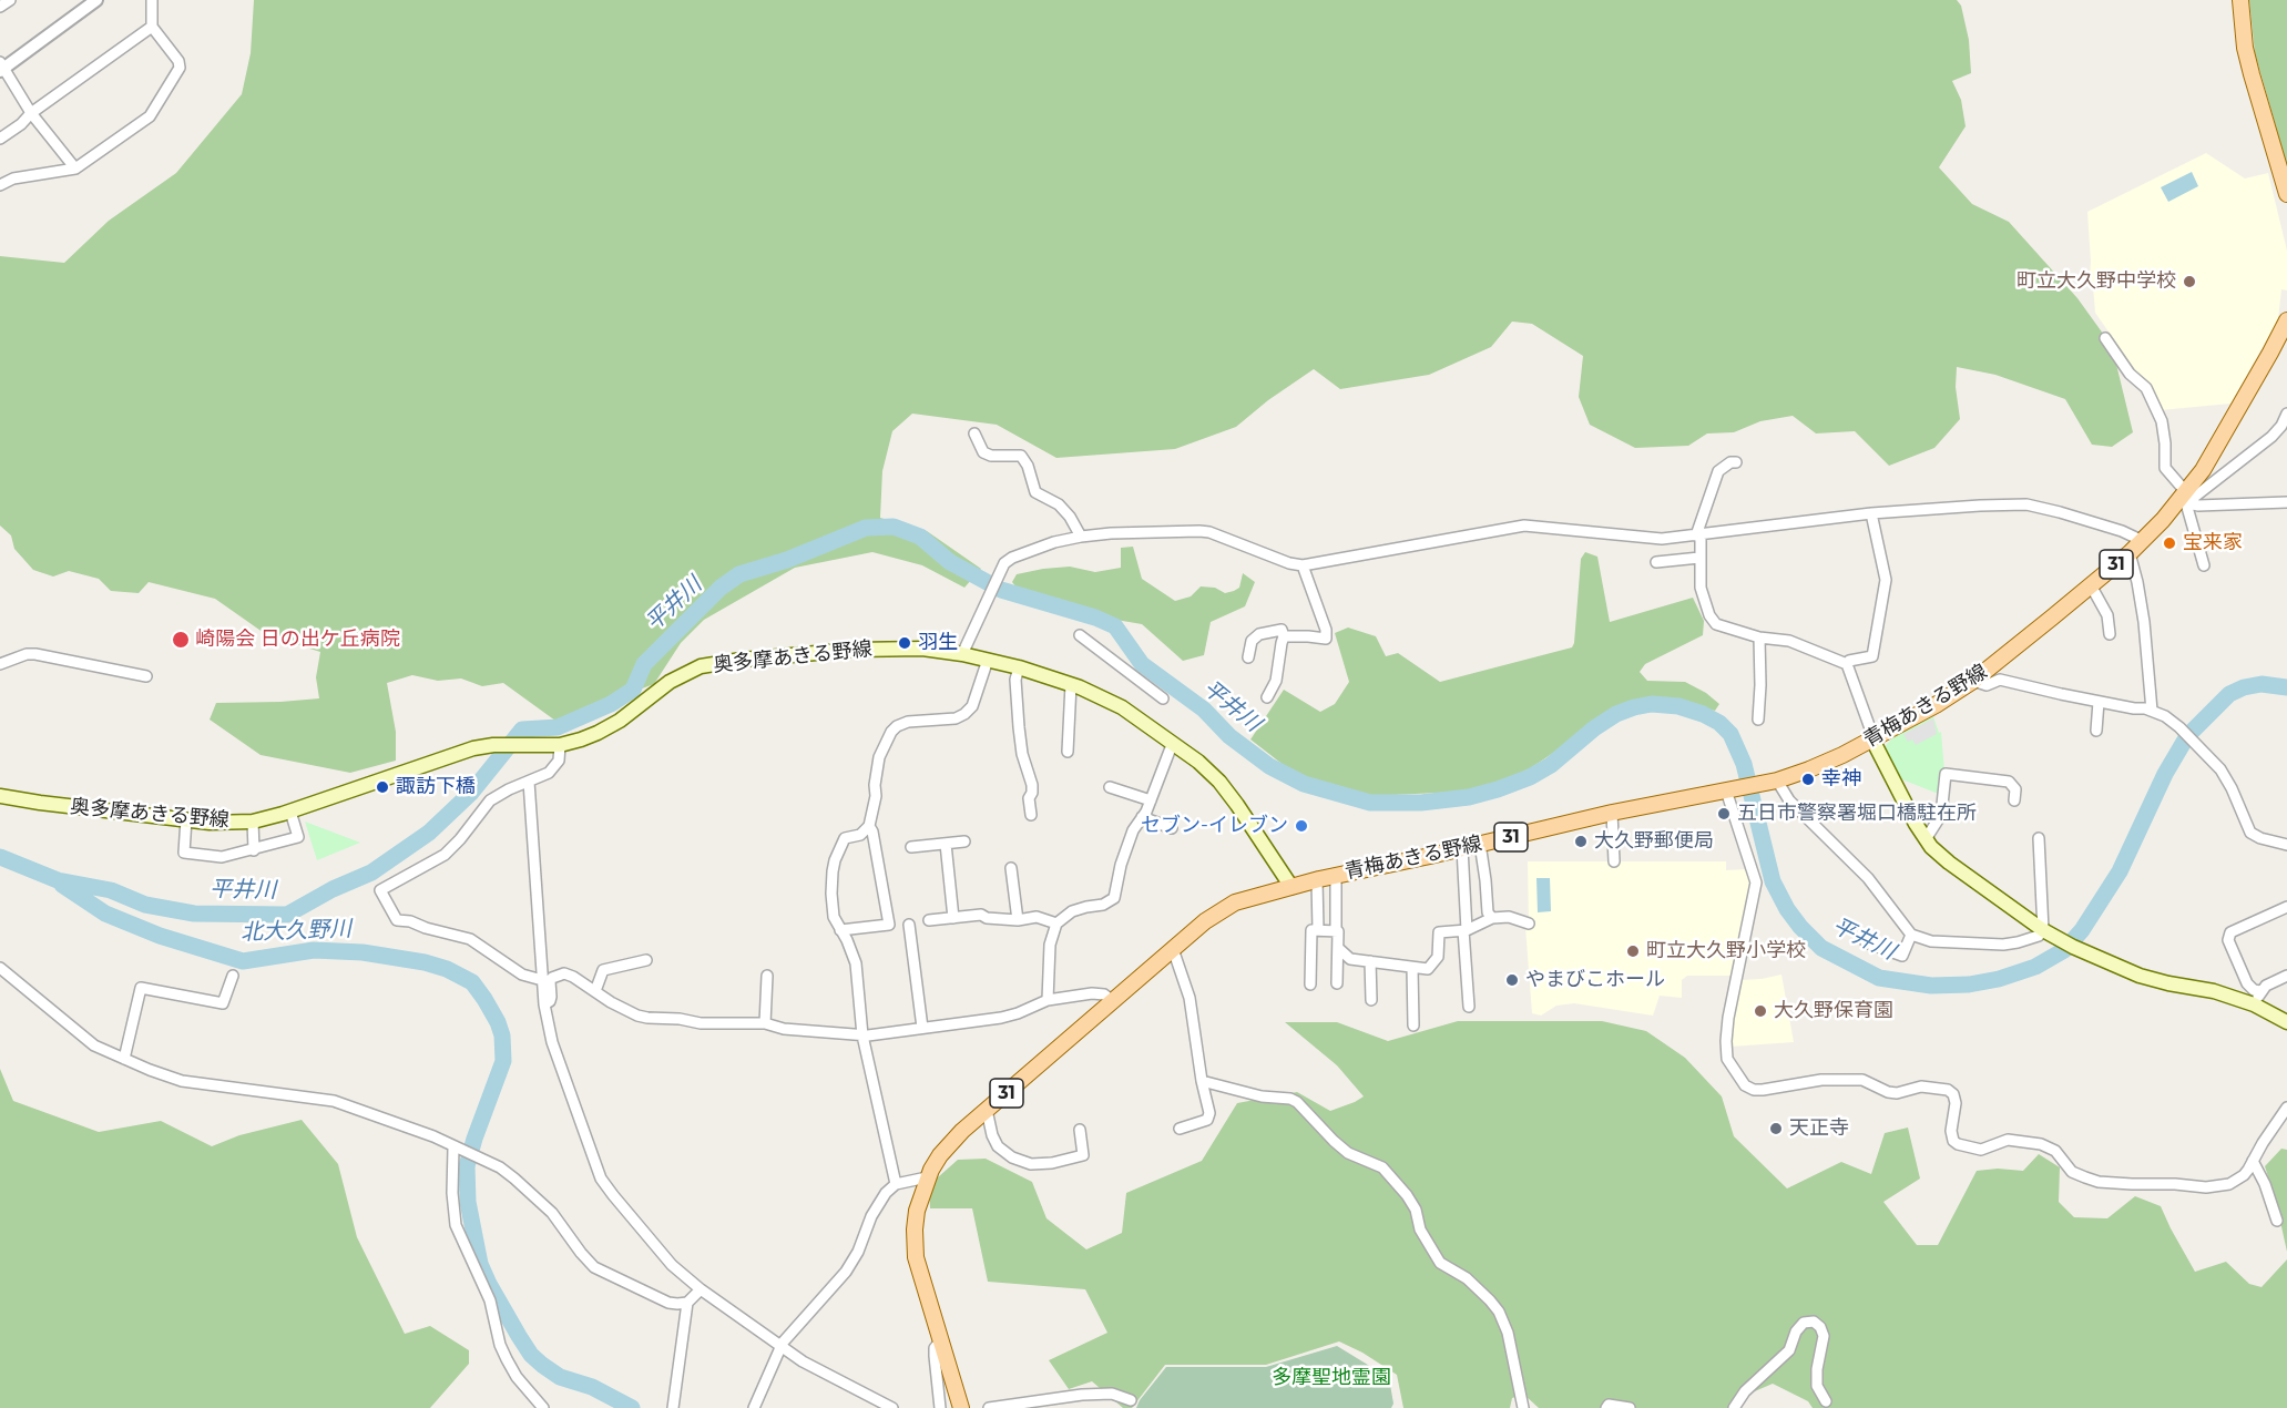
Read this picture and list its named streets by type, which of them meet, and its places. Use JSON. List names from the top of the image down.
{
  "streets": {
    "main road": ["31", "奥多摩あきる野線", "青梅あきる野線"]
  },
  "crossings": [
    ["奥多摩あきる野線", "青梅あきる野線"]
  ],
  "water": ["平井川", "北大久野川"],
  "parks": ["多摩聖地霊園"],
  "places": [
    "町立大久野中学校",
    "宝来家",
    "崎陽会 日の出ケ丘病院",
    "羽生",
    "幸神",
    "諏訪下橋",
    "五日市警察署堀口橋駐在所",
    "セブン-イレブン",
    "大久野郵便局",
    "町立大久野小学校",
    "やまびこホール",
    "大久野保育園",
    "天正寺"
  ]
}
